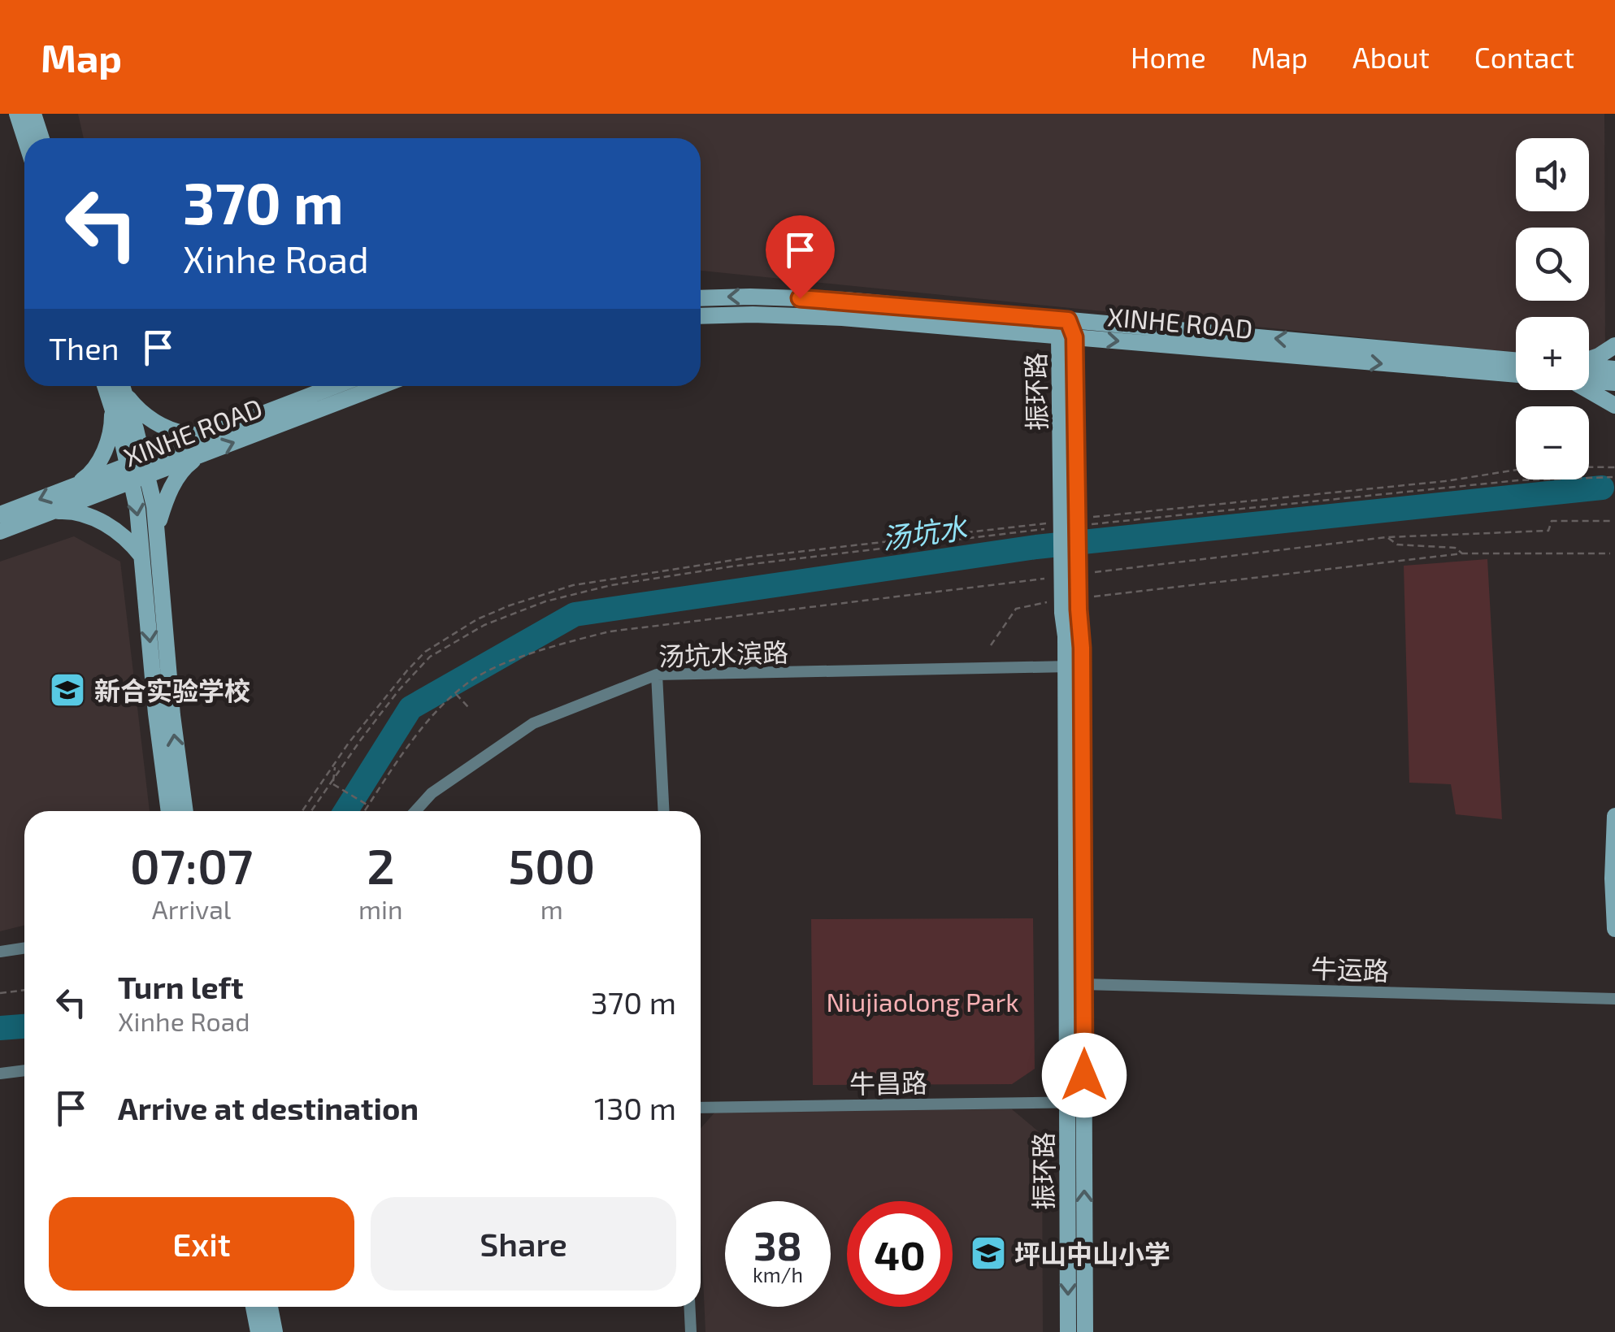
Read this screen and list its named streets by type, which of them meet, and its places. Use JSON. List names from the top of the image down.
{
  "streets": {
    "street": [
      "XINHE ROAD",
      "振环路",
      "汤坑水滨路",
      "牛运路",
      "牛昌路"
    ]
  },
  "crossings": [
    ["XINHE ROAD", "振环路"],
    ["振环路", "汤坑水滨路"],
    ["振环路", "牛运路"],
    ["振环路", "牛昌路"]
  ],
  "water": ["汤坑水"],
  "parks": ["Niujiaolong Park"],
  "places": {
    "school or university": ["新合实验学校", "坪山中山小学"]
  },
  "page": {
    "header": "Map",
    "nav": [
      "Home",
      "Map",
      "About",
      "Contact"
    ],
    "map_buttons": ["+", "−"],
    "turn": ["370 m", "Xinhe Road"],
    "then": "Then",
    "eta": [
      "07:07",
      "Arrival",
      "2",
      "min",
      "500",
      "m"
    ],
    "list": [
      {
        "name": "Turn left",
        "note": "Xinhe Road",
        "value": "370 m"
      },
      {
        "name": "Arrive at destination",
        "value": "130 m"
      }
    ],
    "buttons": ["Exit", "Share"],
    "speed": "38 km/h",
    "limit": "40"
  }
}
